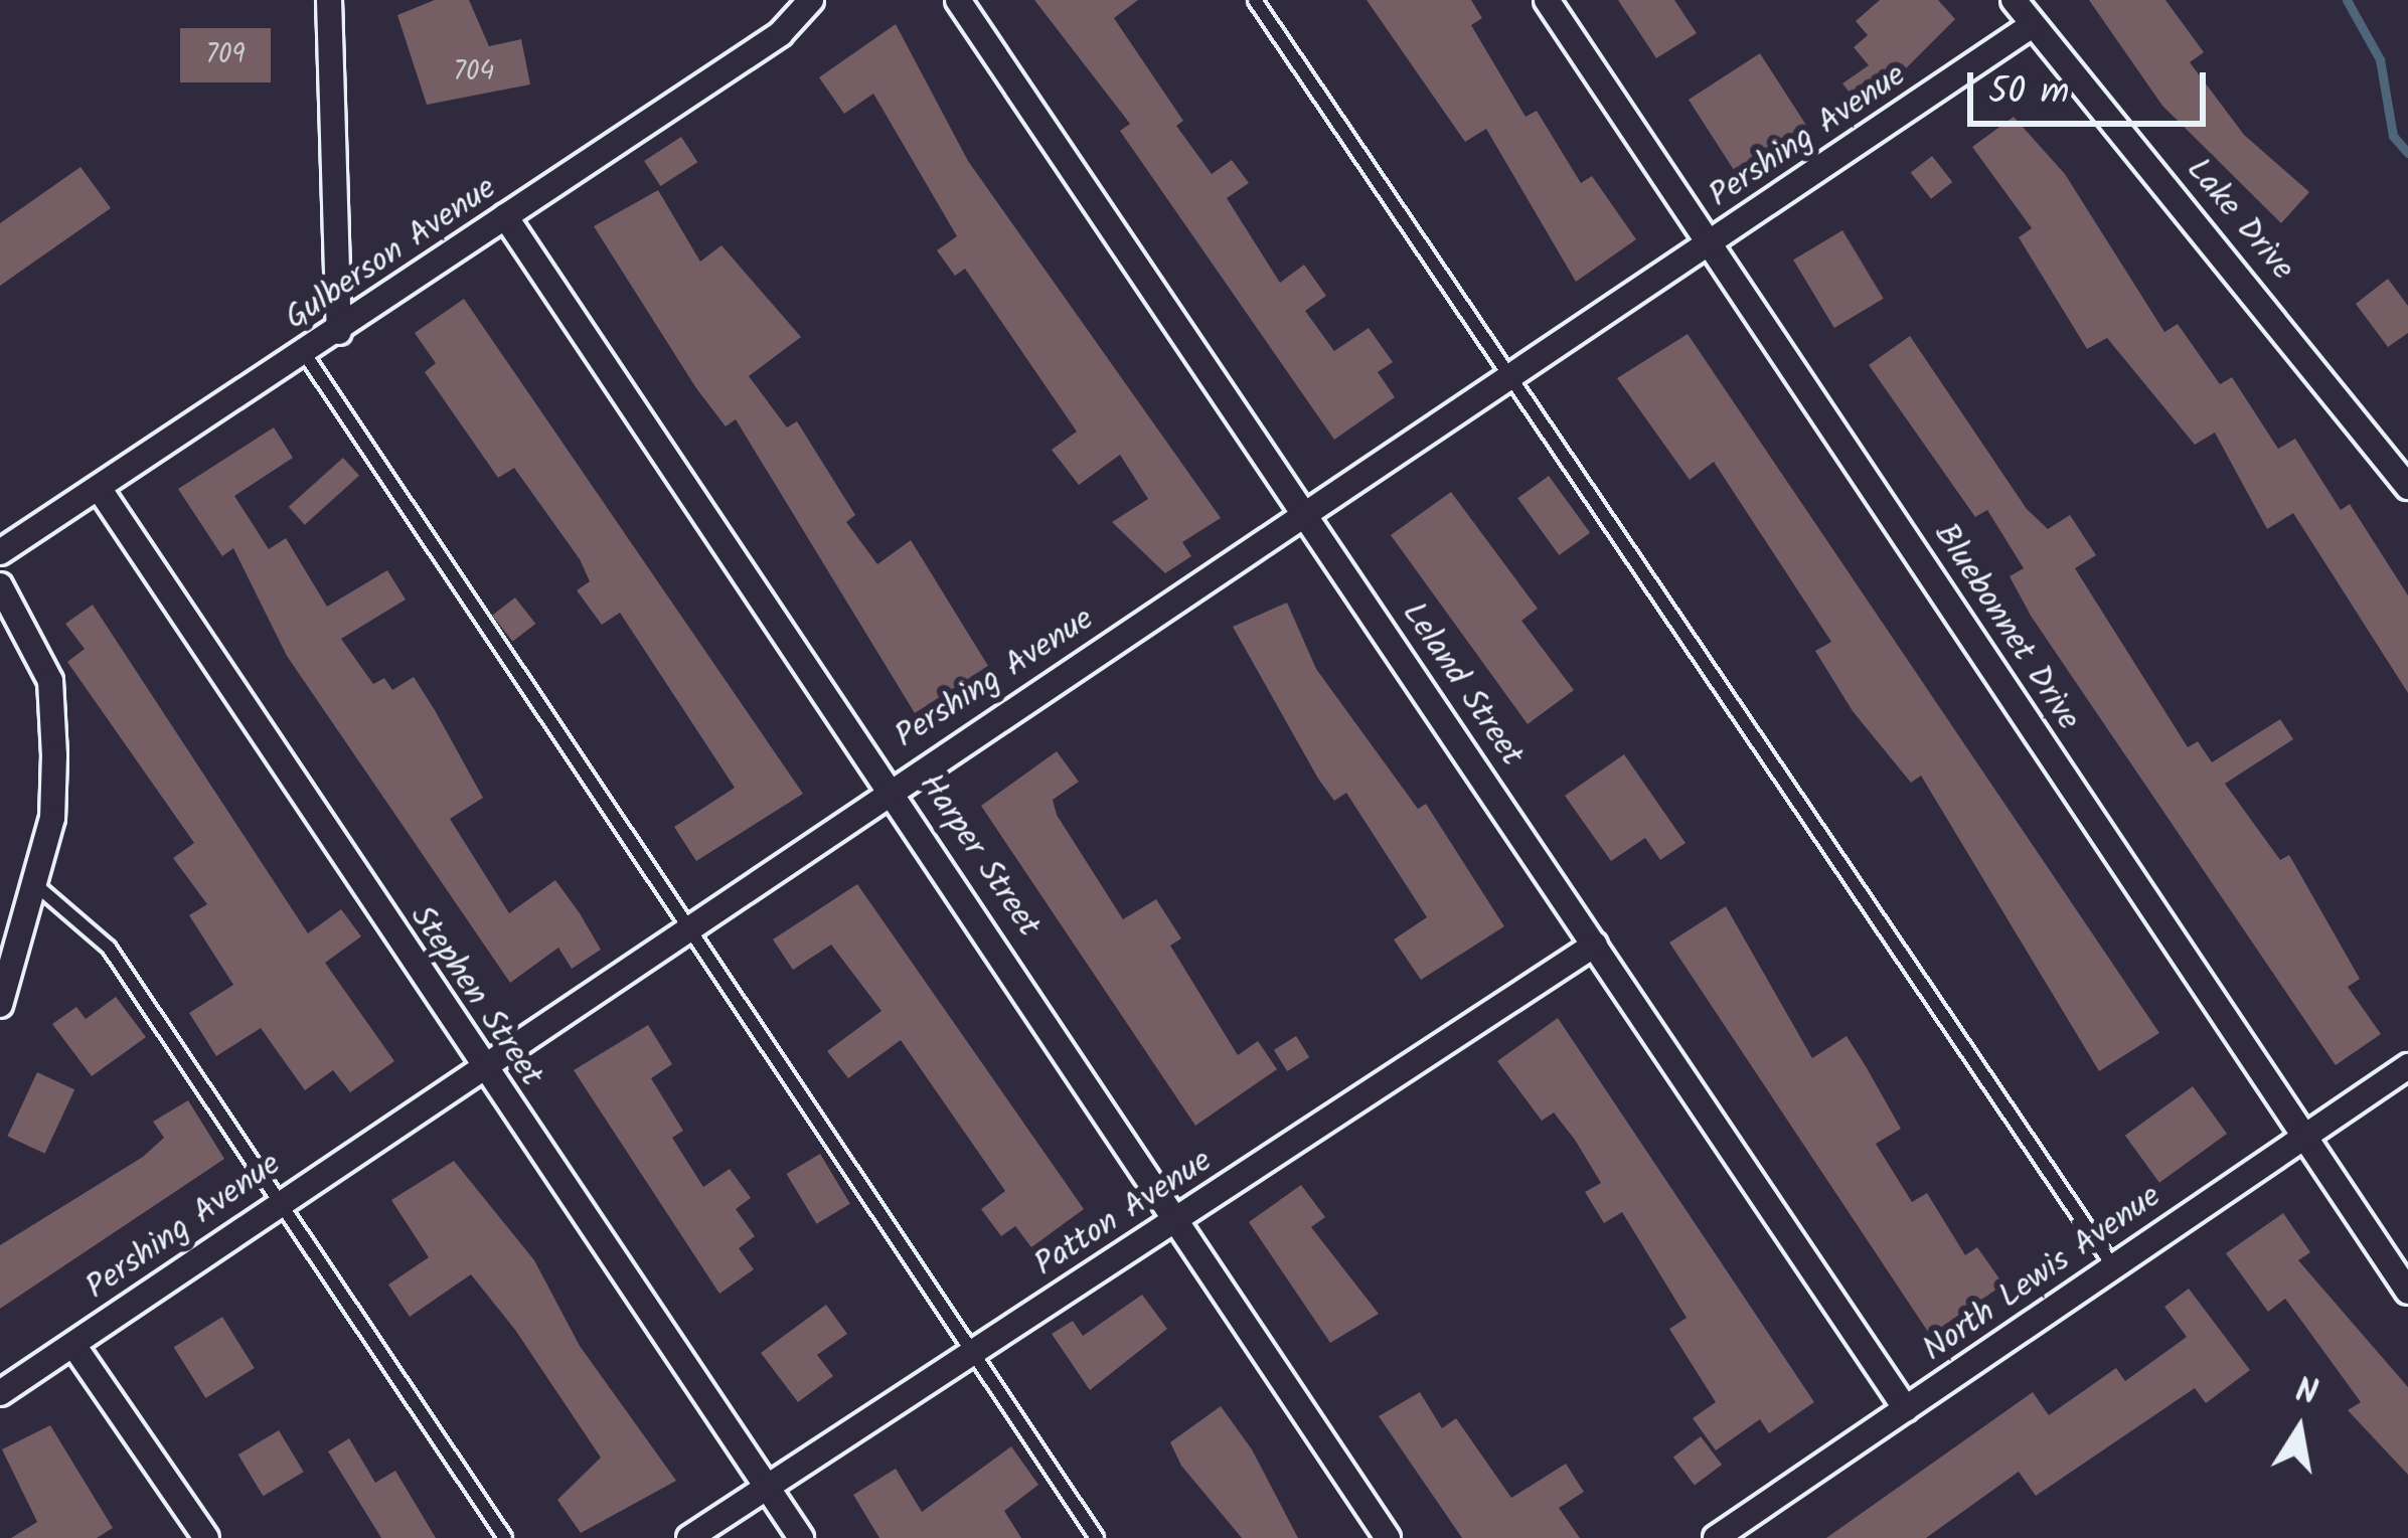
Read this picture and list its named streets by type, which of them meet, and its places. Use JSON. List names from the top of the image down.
{
  "streets": {
    "street": [
      "Pershing Avenue",
      "Lake Drive",
      "Gulberson Avenue",
      "Bluebonnet Drive",
      "Leland Street",
      "Harper Street",
      "Stephen Street",
      "Patton Avenue",
      "North Lewis Avenue"
    ]
  },
  "crossings": [
    ["Pershing Avenue", "Lake Drive"],
    ["Pershing Avenue", "Bluebonnet Drive"],
    ["Pershing Avenue", "Leland Street"],
    ["Pershing Avenue", "Harper Street"],
    ["Pershing Avenue", "Stephen Street"],
    ["Gulberson Avenue", "Harper Street"],
    ["Gulberson Avenue", "Stephen Street"],
    ["Bluebonnet Drive", "North Lewis Avenue"],
    ["Leland Street", "Patton Avenue"],
    ["Leland Street", "North Lewis Avenue"],
    ["Harper Street", "Patton Avenue"],
    ["Stephen Street", "Patton Avenue"]
  ],
  "house_numbers": ["709", "704"],
  "scale_bar": "50 m",
  "north": "top"
}
